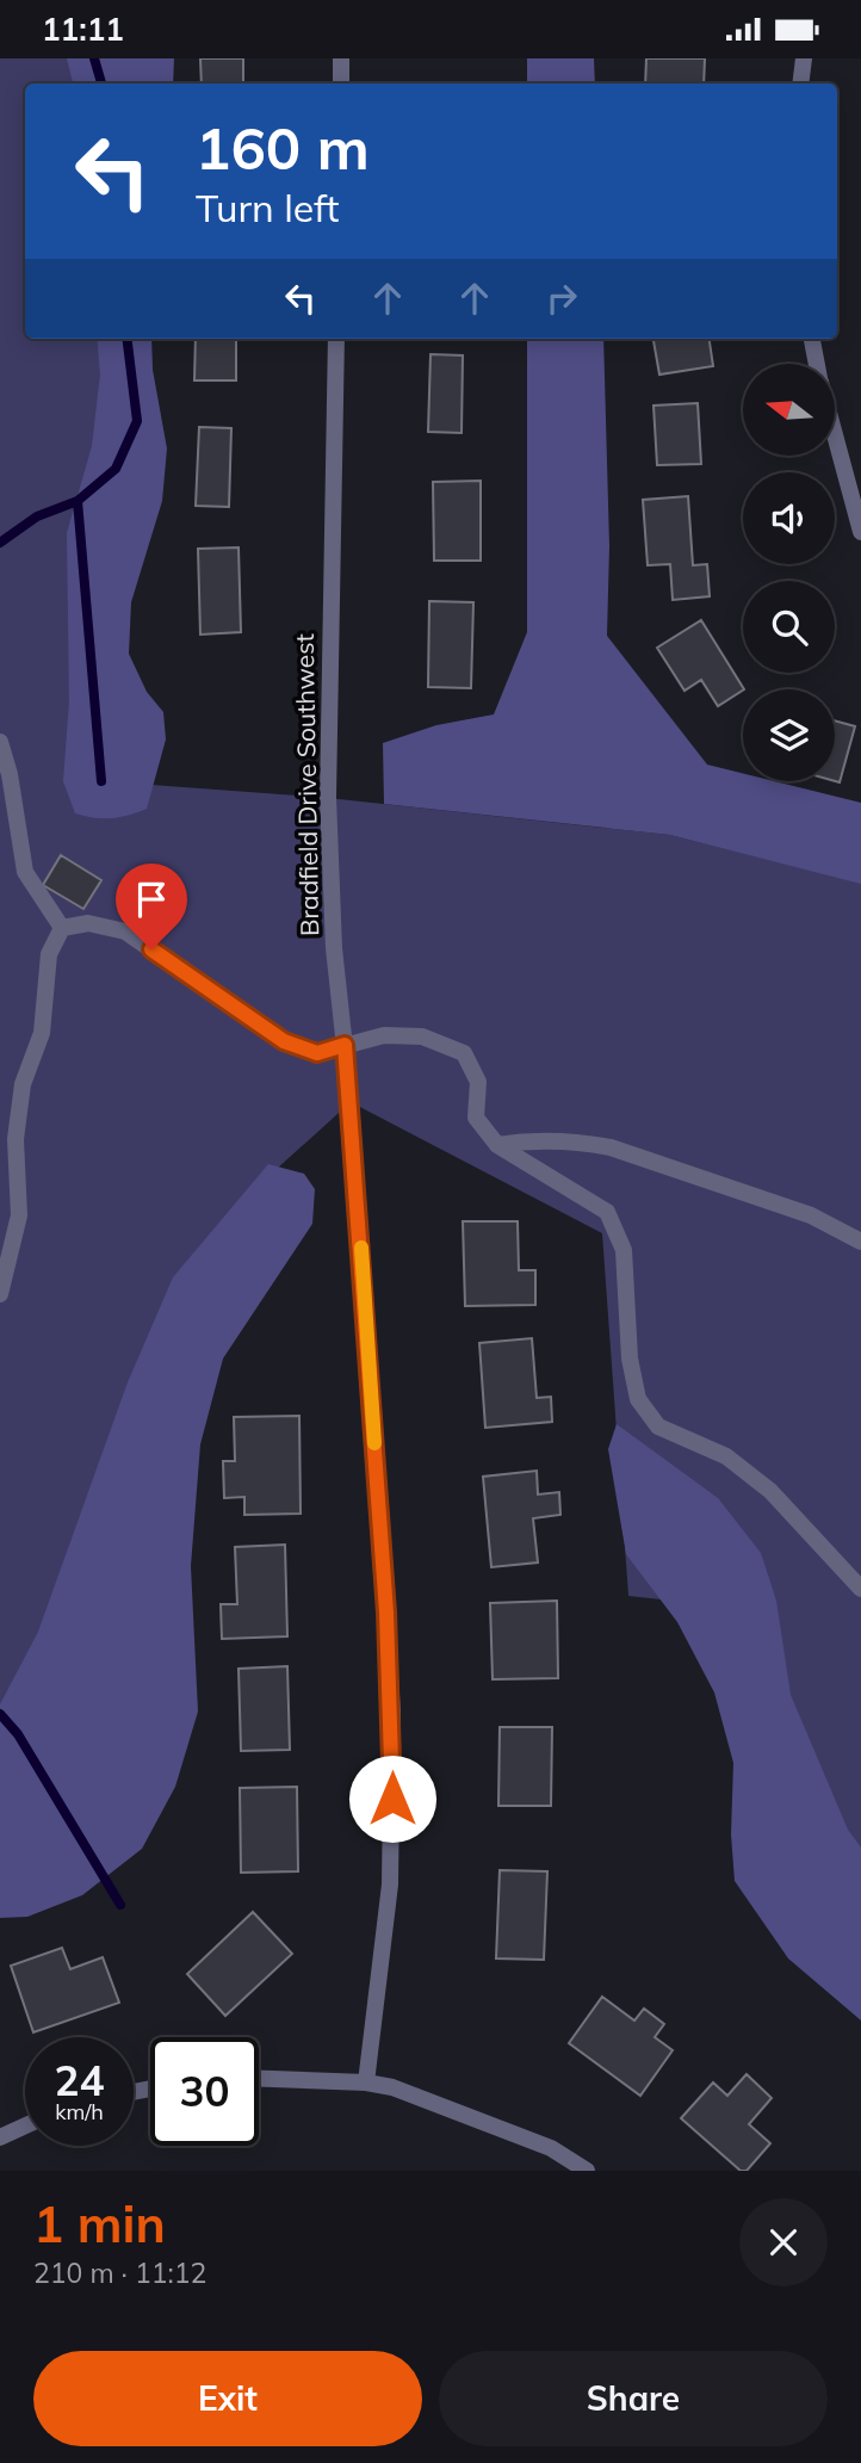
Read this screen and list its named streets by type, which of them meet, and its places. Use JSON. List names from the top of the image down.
{
  "streets": {
    "street": ["Bradfield Drive Southwest"]
  },
  "north": "left",
  "page": {
    "status": "11:11",
    "turn": ["160 m", "Turn left"],
    "speed": "24 km/h",
    "limit": "30",
    "heading": ["1 min", "210 m · 11:12"],
    "buttons": ["Exit", "Share"]
  }
}
